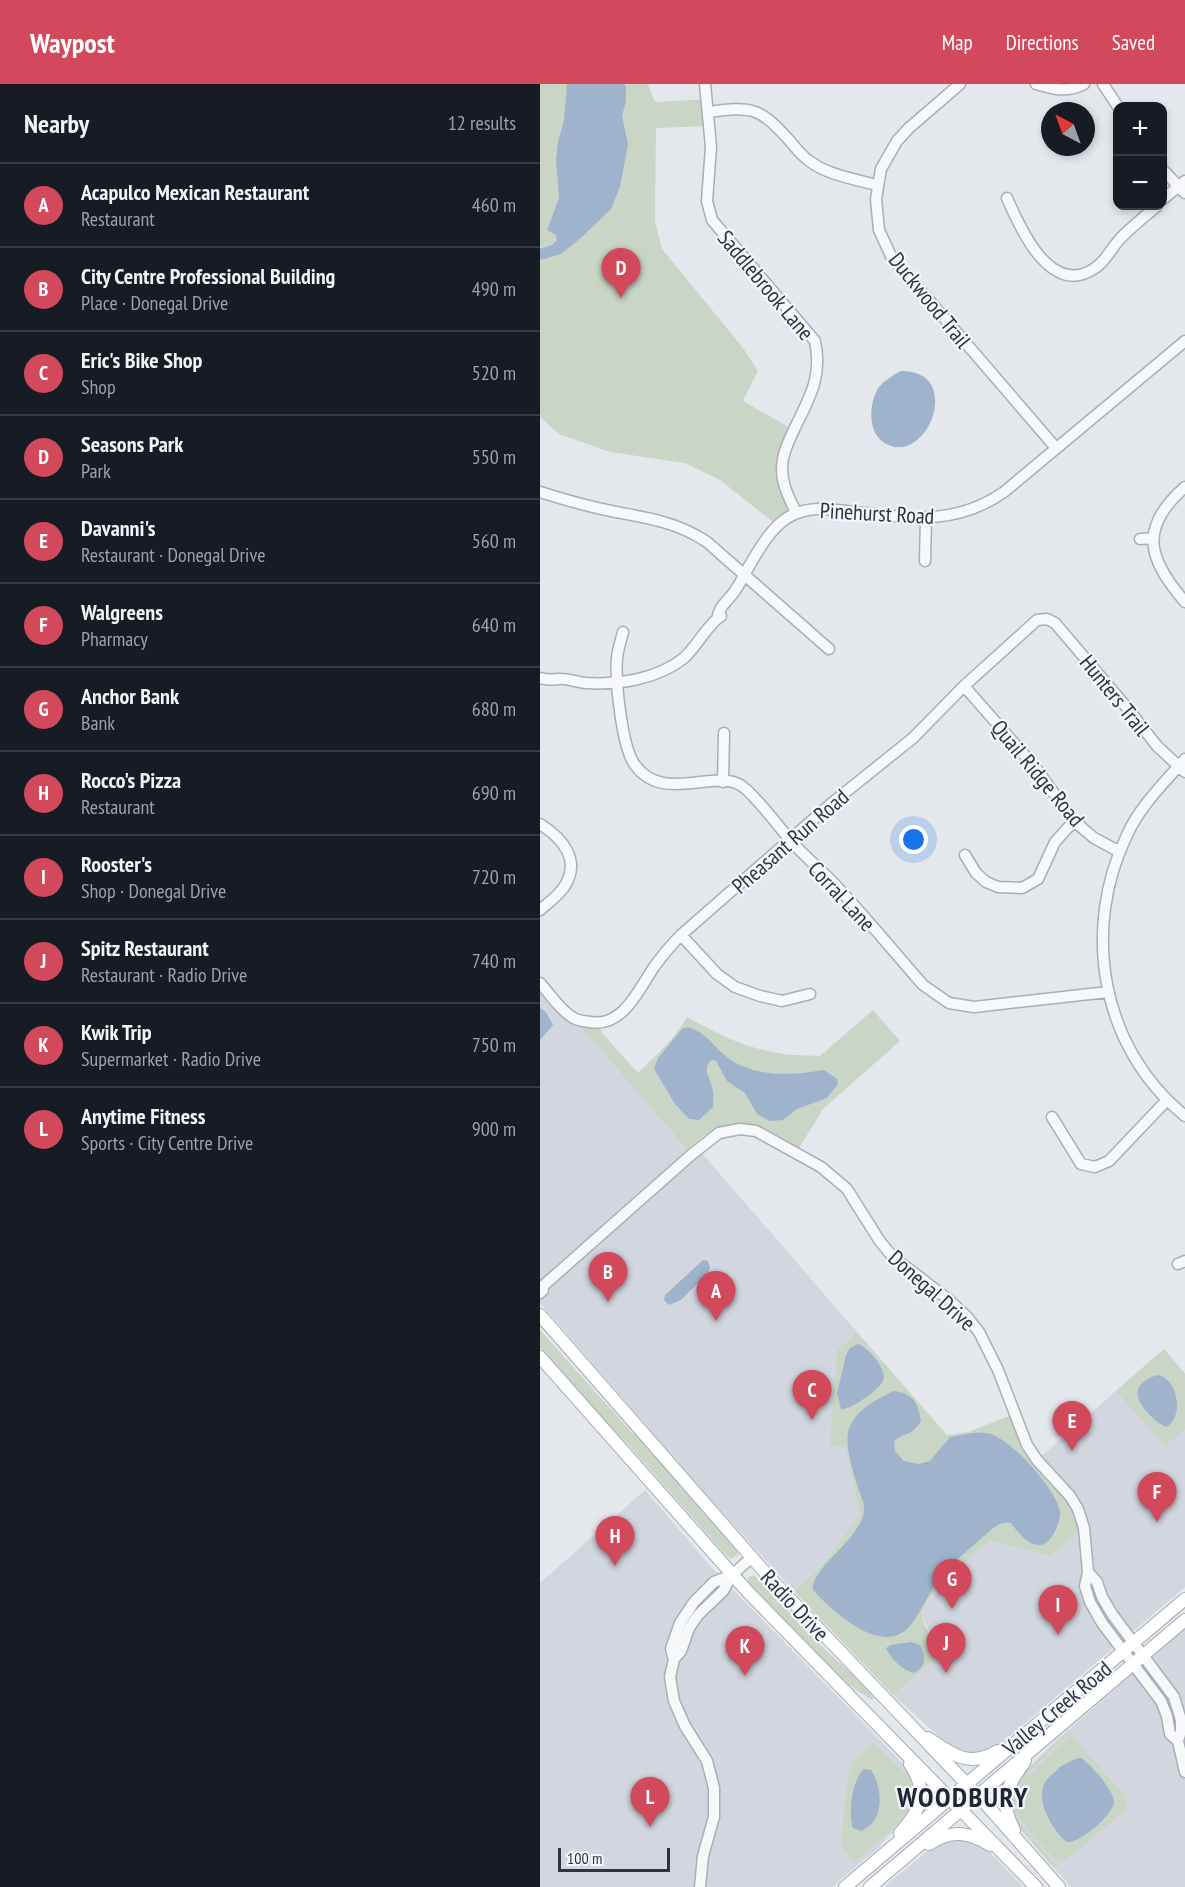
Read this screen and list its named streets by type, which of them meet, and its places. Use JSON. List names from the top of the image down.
{
  "streets": {
    "main road": ["Radio Drive", "Valley Creek Road"],
    "street": [
      "Saddlebrook Lane",
      "Duckwood Trail",
      "Pinehurst Road",
      "Hunters Trail",
      "Quail Ridge Road",
      "Pheasant Run Road",
      "Corral Lane",
      "Donegal Drive"
    ]
  },
  "crossings": [
    ["Saddlebrook Lane", "Pinehurst Road"],
    ["Duckwood Trail", "Pinehurst Road"],
    ["Pinehurst Road", "Corral Lane"],
    ["Hunters Trail", "Pheasant Run Road"],
    ["Quail Ridge Road", "Pheasant Run Road"],
    ["Pheasant Run Road", "Corral Lane"],
    ["Donegal Drive", "Valley Creek Road"],
    ["Radio Drive", "Valley Creek Road"]
  ],
  "districts": ["WOODBURY"],
  "scale_bar": "100 m",
  "north": "top left",
  "page": {
    "header": "Waypost",
    "nav": ["Map", "Directions", "Saved"],
    "heading": ["Nearby", "12 results"],
    "map_buttons": ["+", "−"],
    "list": [
      {
        "mark": "A",
        "name": "Acapulco Mexican Restaurant",
        "note": "Restaurant",
        "value": "460 m"
      },
      {
        "mark": "B",
        "name": "City Centre Professional Building",
        "note": "Place · Donegal Drive",
        "value": "490 m"
      },
      {
        "mark": "C",
        "name": "Eric's Bike Shop",
        "note": "Shop",
        "value": "520 m"
      },
      {
        "mark": "D",
        "name": "Seasons Park",
        "note": "Park",
        "value": "550 m"
      },
      {
        "mark": "E",
        "name": "Davanni's",
        "note": "Restaurant · Donegal Drive",
        "value": "560 m"
      },
      {
        "mark": "F",
        "name": "Walgreens",
        "note": "Pharmacy",
        "value": "640 m"
      },
      {
        "mark": "G",
        "name": "Anchor Bank",
        "note": "Bank",
        "value": "680 m"
      },
      {
        "mark": "H",
        "name": "Rocco's Pizza",
        "note": "Restaurant",
        "value": "690 m"
      },
      {
        "mark": "I",
        "name": "Rooster's",
        "note": "Shop · Donegal Drive",
        "value": "720 m"
      },
      {
        "mark": "J",
        "name": "Spitz Restaurant",
        "note": "Restaurant · Radio Drive",
        "value": "740 m"
      },
      {
        "mark": "K",
        "name": "Kwik Trip",
        "note": "Supermarket · Radio Drive",
        "value": "750 m"
      },
      {
        "mark": "L",
        "name": "Anytime Fitness",
        "note": "Sports · City Centre Drive",
        "value": "900 m"
      }
    ],
    "pins": [
      "D",
      "B",
      "A",
      "C",
      "E",
      "F",
      "H",
      "G",
      "I",
      "J",
      "K",
      "L"
    ],
    "scale": "100 m"
  }
}
